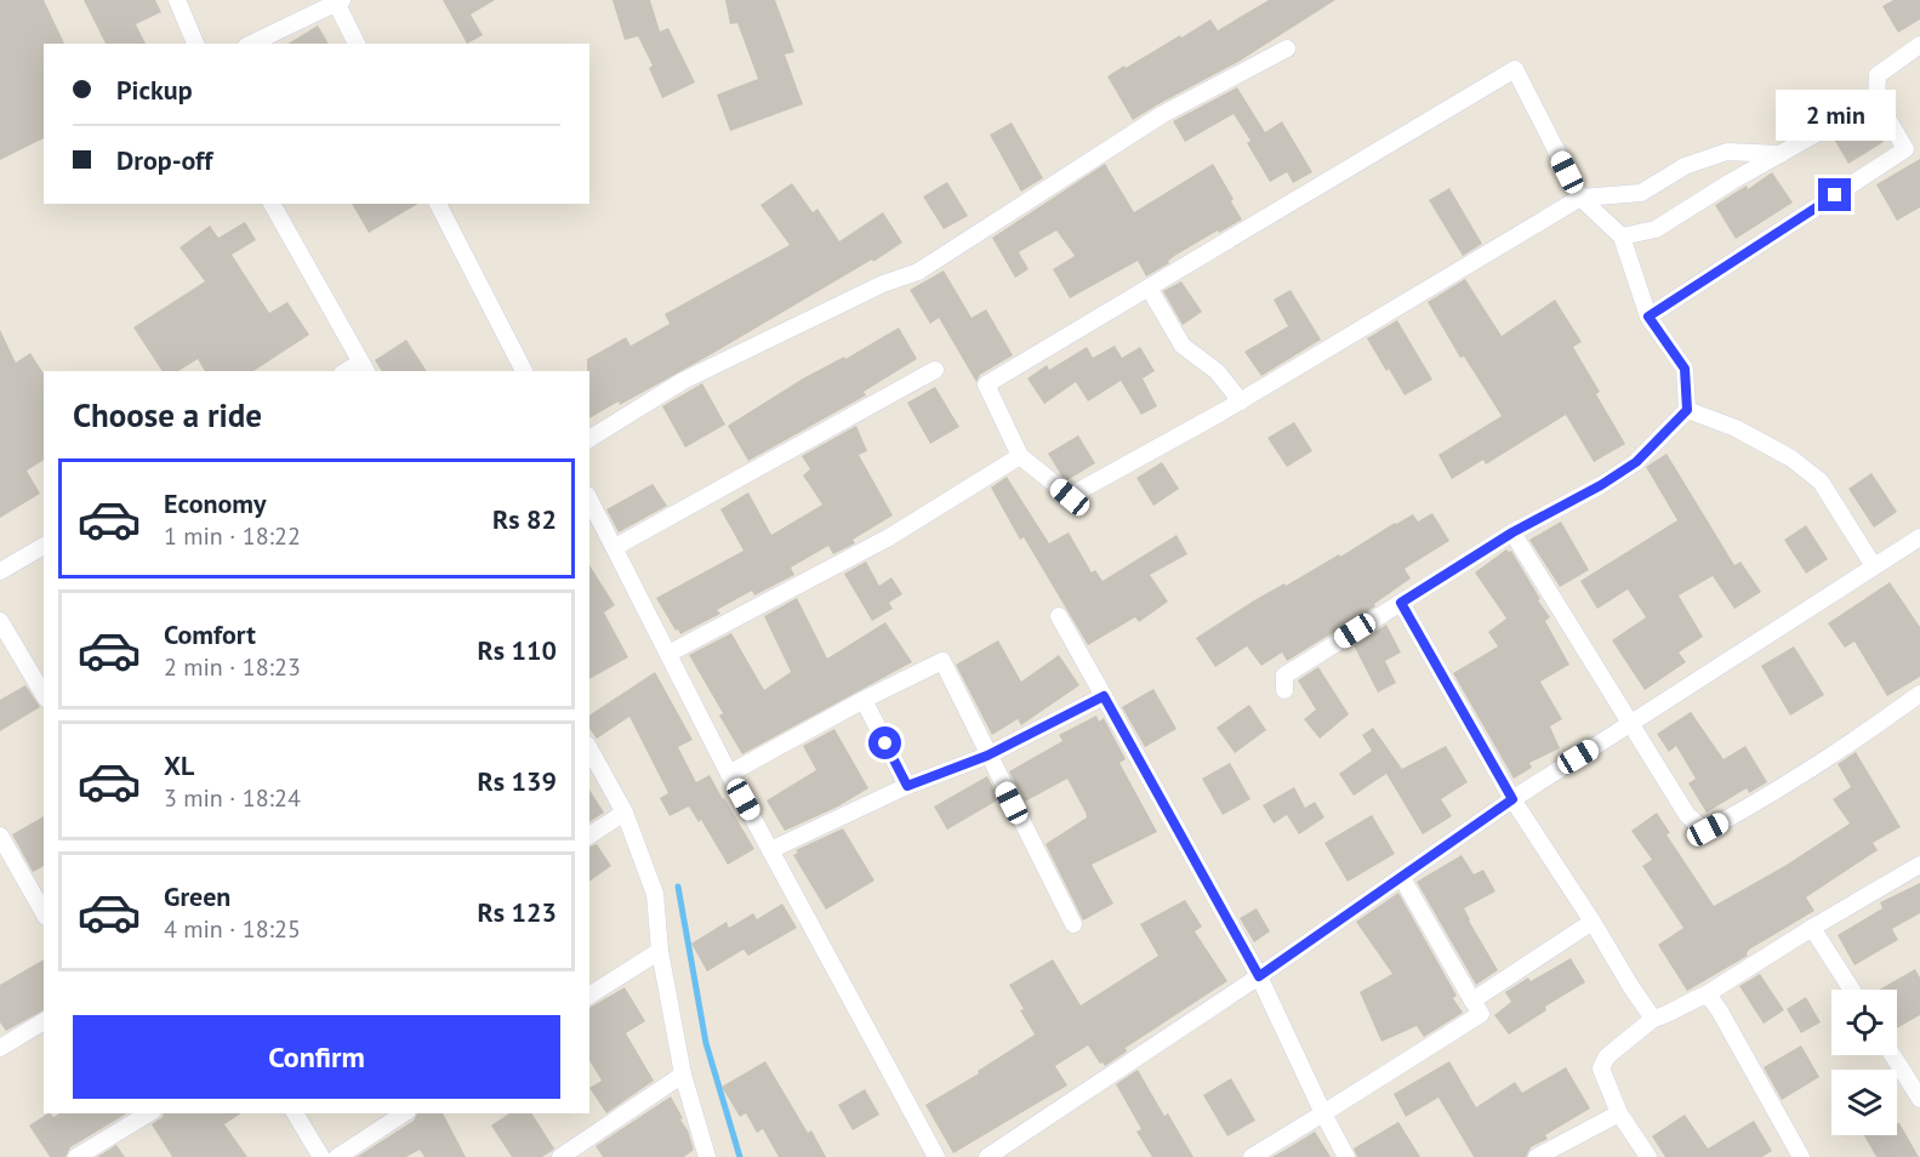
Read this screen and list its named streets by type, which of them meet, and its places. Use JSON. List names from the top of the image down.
{
  "page": {
    "banner": ["Pickup", "Drop-off"],
    "bubble": "2 min",
    "heading": "Choose a ride",
    "list": [
      {
        "name": "Economy",
        "note": "1 min · 18:22",
        "value": "Rs 82"
      },
      {
        "name": "Comfort",
        "note": "2 min · 18:23",
        "value": "Rs 110"
      },
      {
        "name": "XL",
        "note": "3 min · 18:24",
        "value": "Rs 139"
      },
      {
        "name": "Green",
        "note": "4 min · 18:25",
        "value": "Rs 123"
      }
    ],
    "buttons": "Confirm"
  }
}
